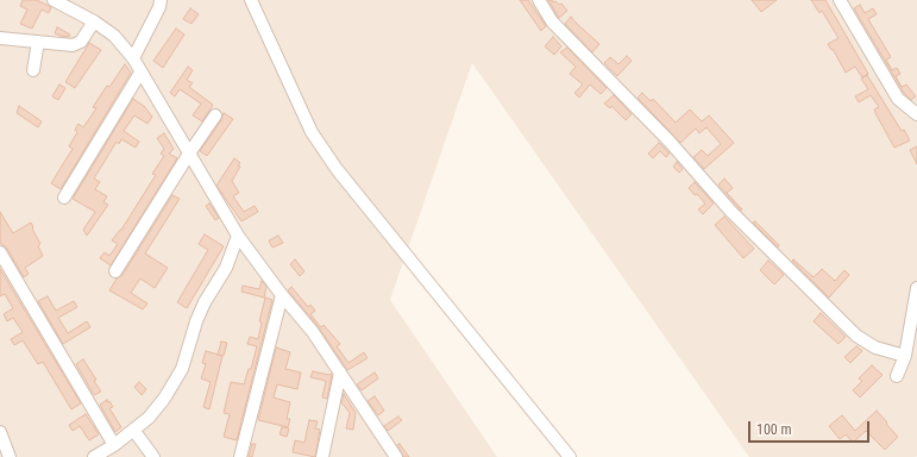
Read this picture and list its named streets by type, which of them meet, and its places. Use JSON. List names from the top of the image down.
{
  "scale_bar": "100 m"
}
